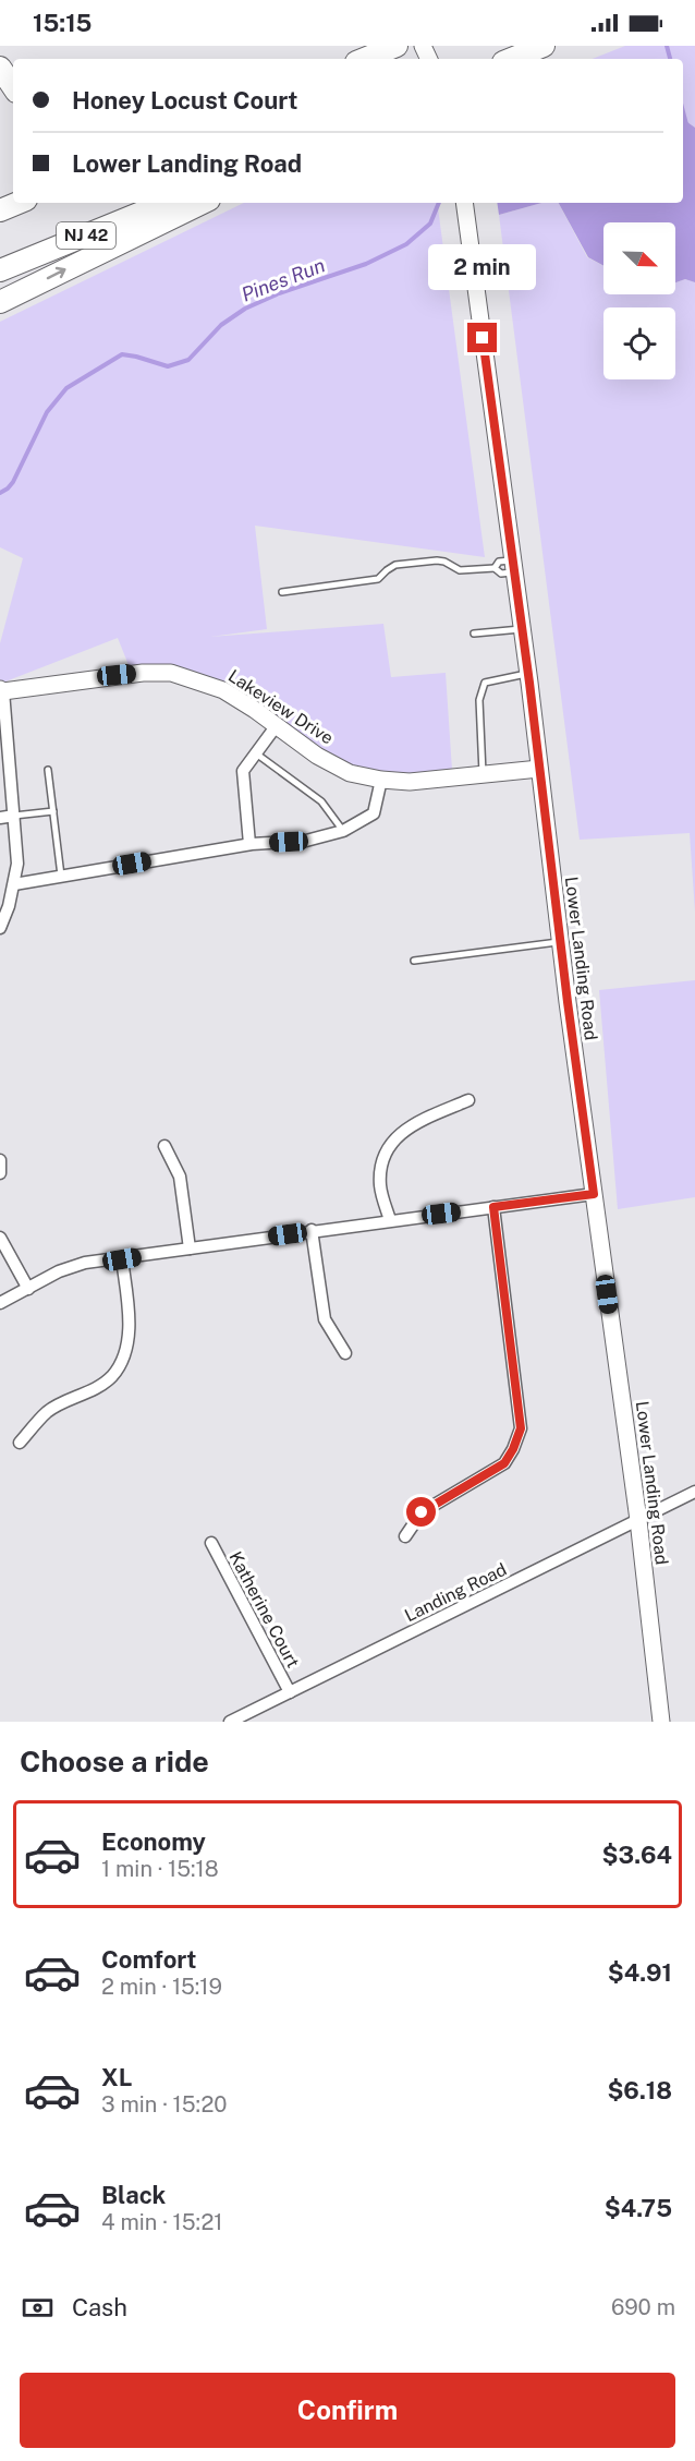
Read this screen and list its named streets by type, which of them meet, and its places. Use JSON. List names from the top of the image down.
{
  "streets": {
    "highway": ["NJ 42"],
    "main road": ["Lakeview Drive", "Lower Landing Road"],
    "street": ["Landing Road", "Katherine Court"]
  },
  "crossings": [
    ["Lakeview Drive", "Lower Landing Road"],
    ["Lower Landing Road", "Landing Road"],
    ["Landing Road", "Katherine Court"]
  ],
  "water": ["Pines Run"],
  "north": "bottom right",
  "page": {
    "status": "15:15",
    "banner": ["Honey Locust Court", "Lower Landing Road"],
    "bubble": "2 min",
    "heading": "Choose a ride",
    "list": [
      {
        "name": "Economy",
        "note": "1 min · 15:18",
        "value": "$3.64"
      },
      {
        "name": "Comfort",
        "note": "2 min · 15:19",
        "value": "$4.91"
      },
      {
        "name": "XL",
        "note": "3 min · 15:20",
        "value": "$6.18"
      },
      {
        "name": "Black",
        "note": "4 min · 15:21",
        "value": "$4.75"
      }
    ],
    "pay": ["Cash", "690 m"],
    "buttons": "Confirm"
  }
}
